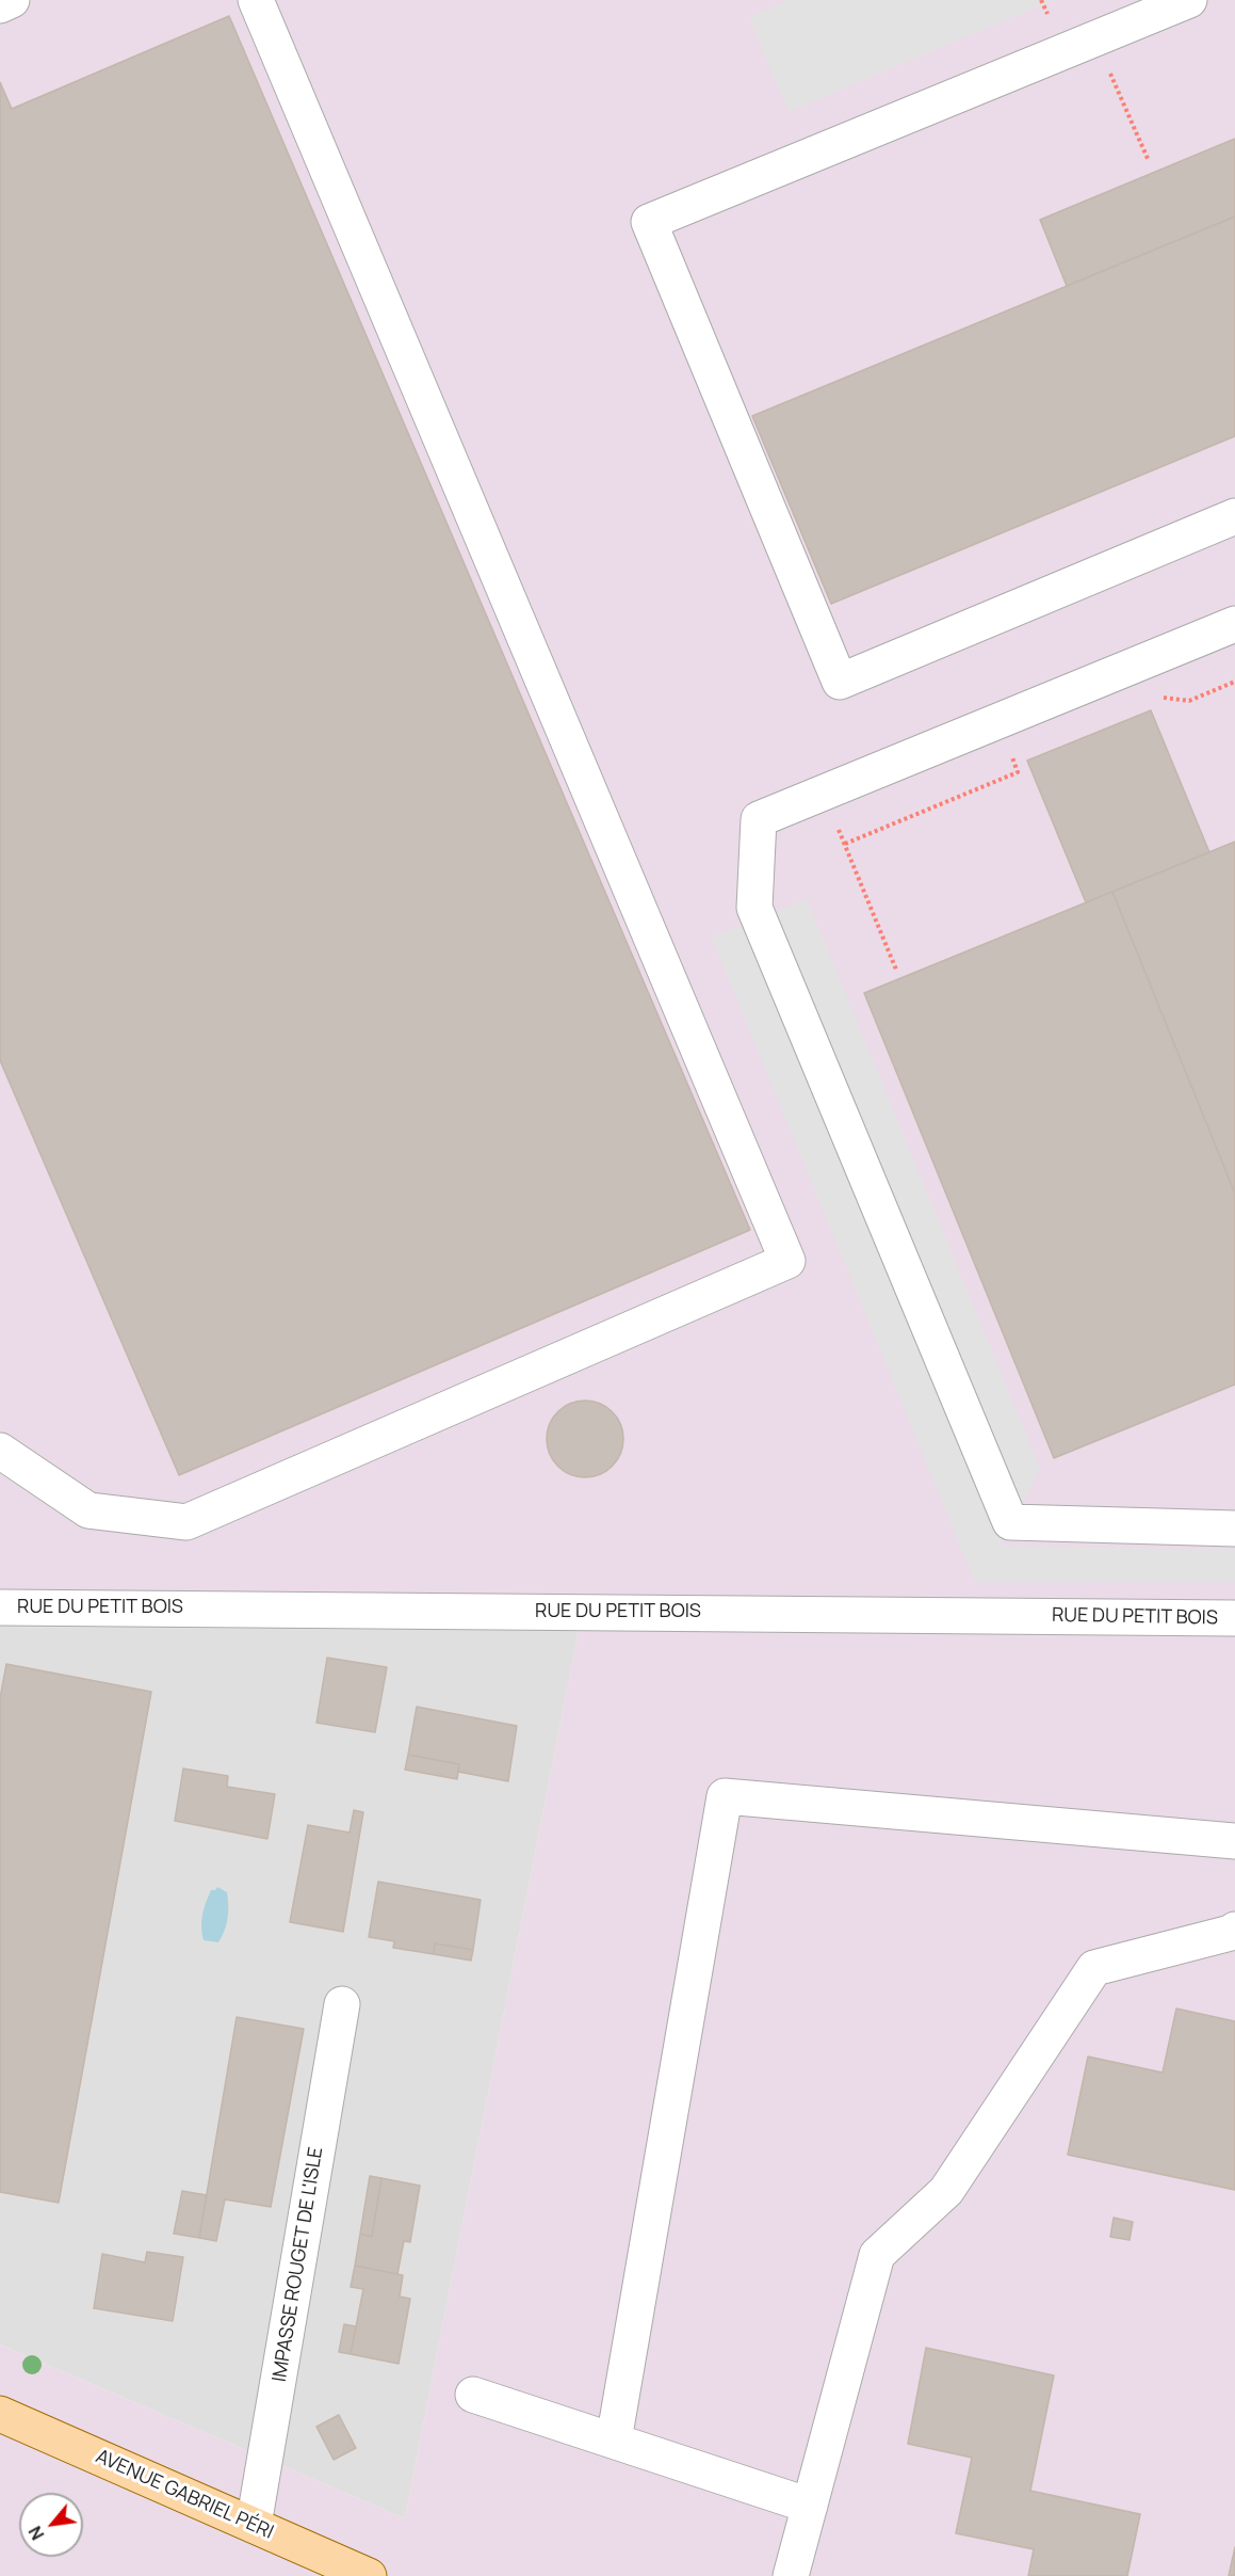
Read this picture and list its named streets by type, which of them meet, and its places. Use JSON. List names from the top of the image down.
{
  "streets": {
    "main road": ["AVENUE GABRIEL PÉRI"],
    "street": ["RUE DU PETIT BOIS", "IMPASSE ROUGET DE L'ISLE"]
  },
  "crossings": [
    ["IMPASSE ROUGET DE L'ISLE", "AVENUE GABRIEL PÉRI"]
  ],
  "north": "bottom left"
}
